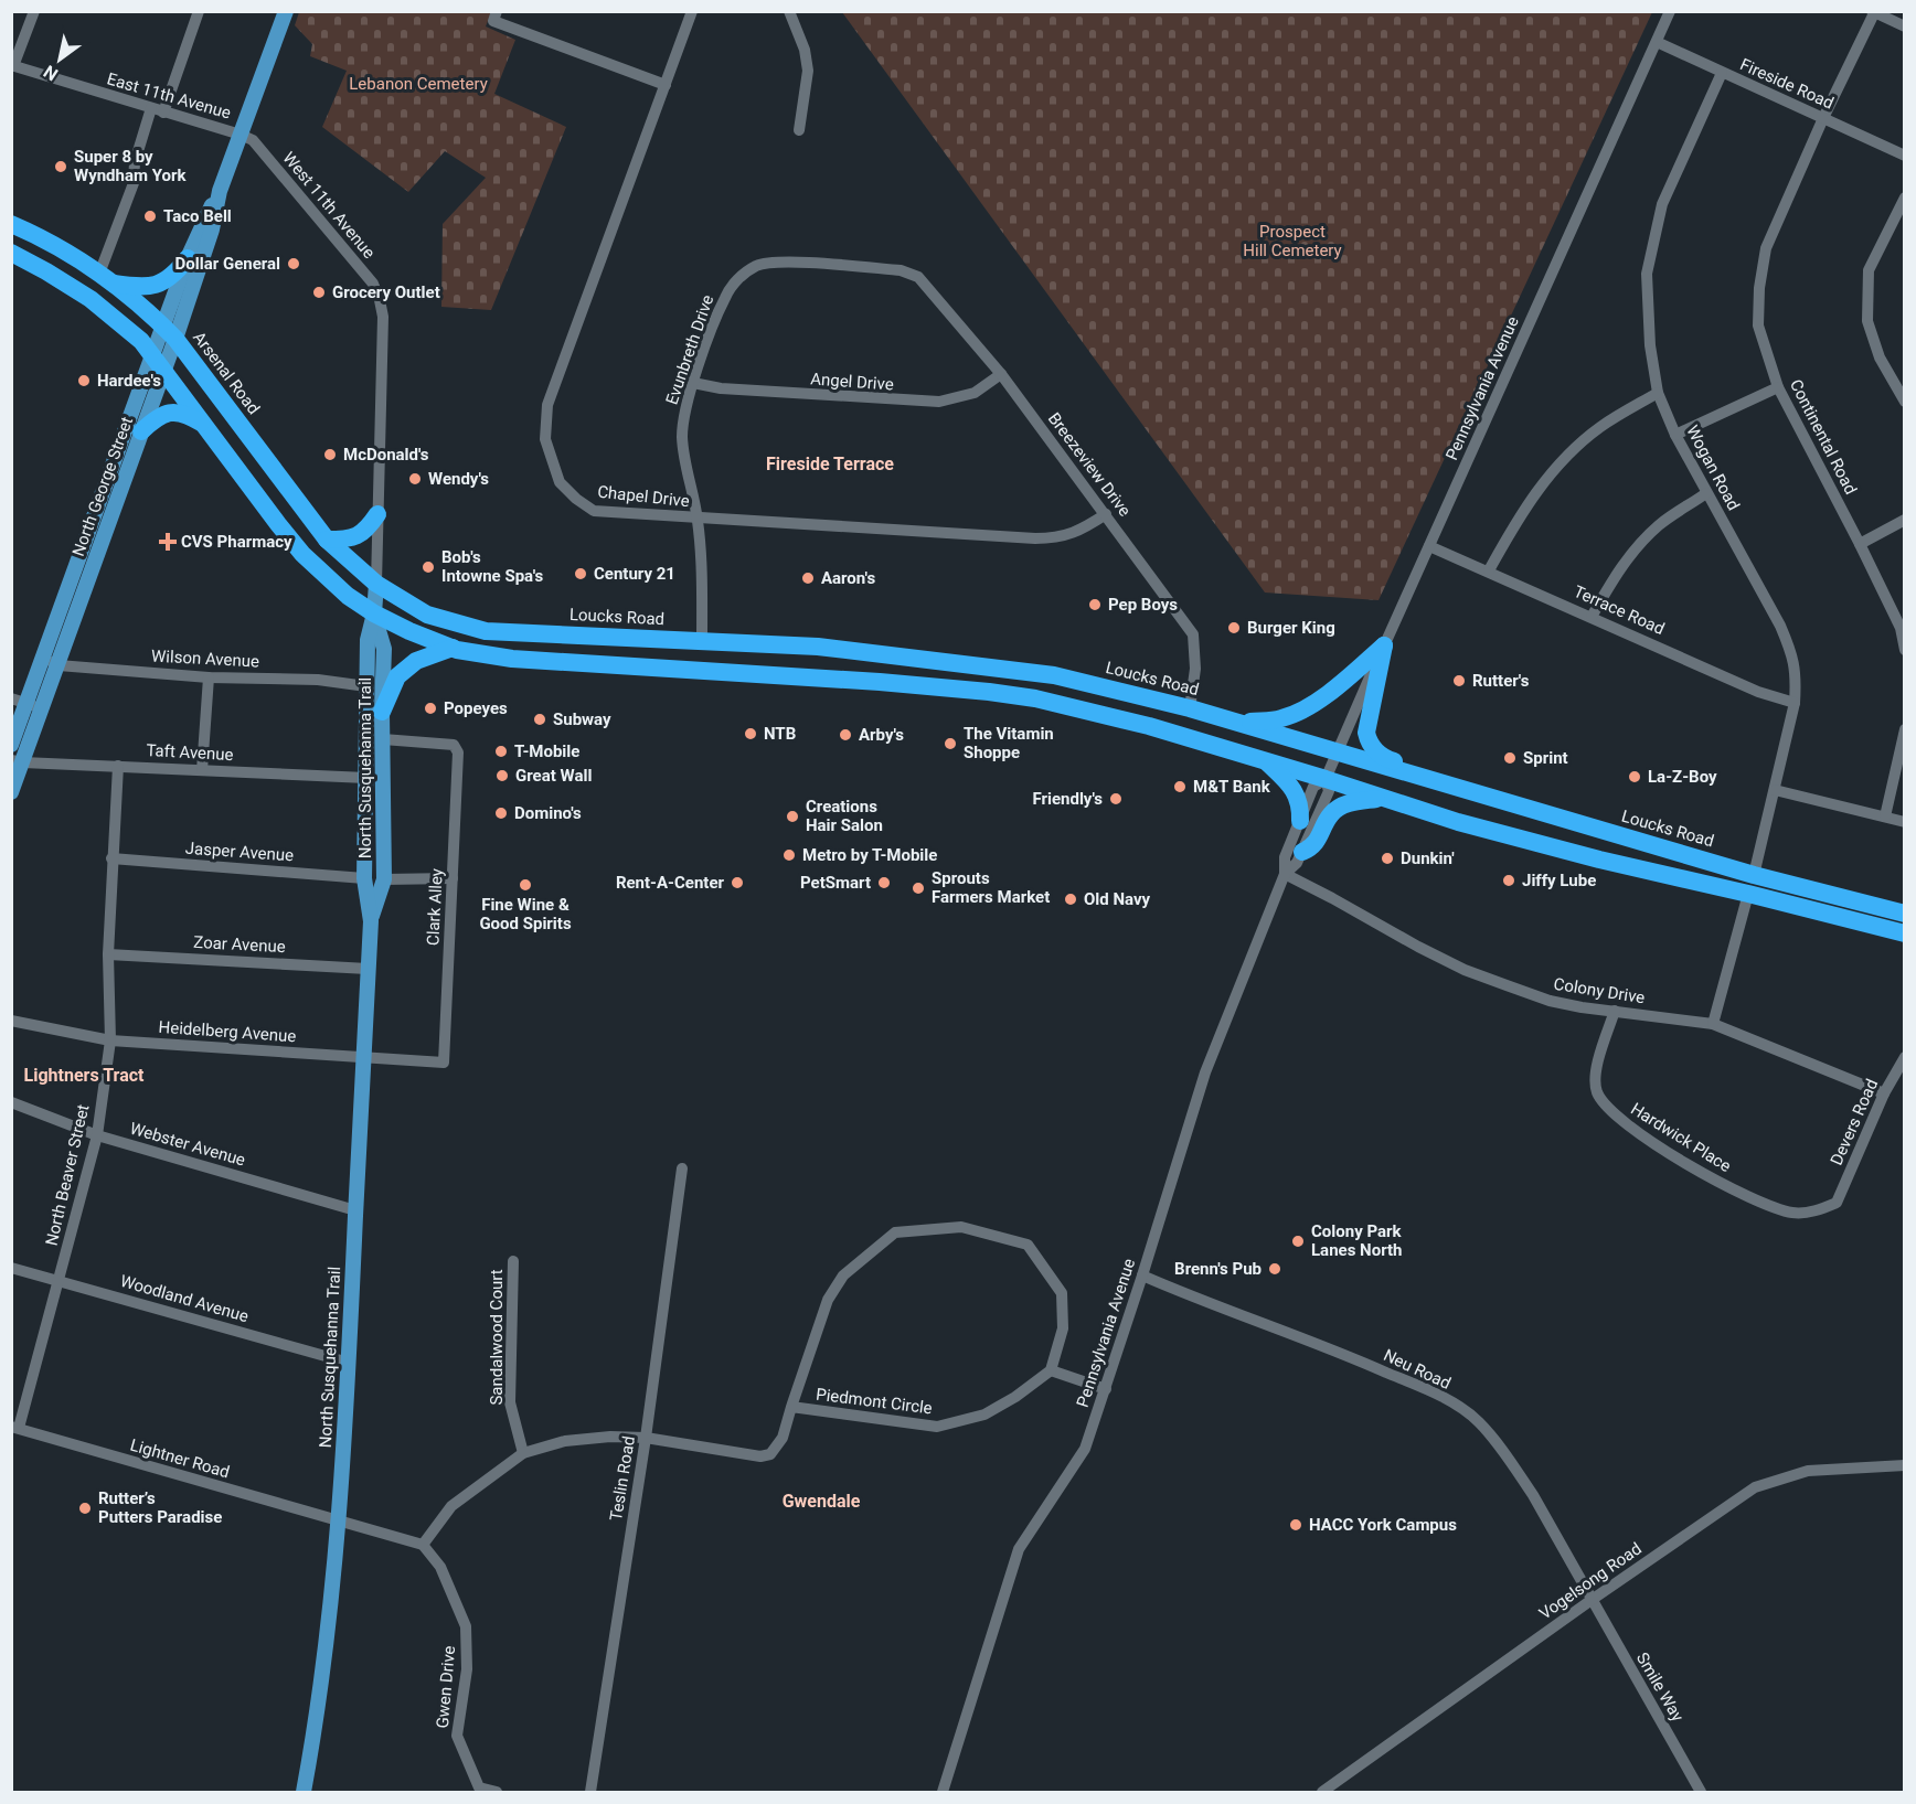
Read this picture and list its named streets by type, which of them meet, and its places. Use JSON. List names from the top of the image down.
{
  "streets": {
    "highway": ["Arsenal Road", "Loucks Road"],
    "main road": ["North George Street", "North Susquehanna Trail"],
    "street": [
      "Fireside Road",
      "East 11th Avenue",
      "West 11th Avenue",
      "Evunbreth Drive",
      "Angel Drive",
      "Pennsylvania Avenue",
      "Continental Road",
      "Breezeview Drive",
      "Wogan Road",
      "Chapel Drive",
      "Terrace Road",
      "Wilson Avenue",
      "Taft Avenue",
      "Jasper Avenue",
      "Clark Alley",
      "Zoar Avenue",
      "Colony Drive",
      "Heidelberg Avenue",
      "Devers Road",
      "Hardwick Place",
      "Webster Avenue",
      "North Beaver Street",
      "Woodland Avenue",
      "Sandalwood Court",
      "Neu Road",
      "Piedmont Circle",
      "Lightner Road",
      "Teslin Road",
      "Vogelsong Road",
      "Gwen Drive",
      "Smile Way"
    ]
  },
  "crossings": [
    ["Fireside Road", "Pennsylvania Avenue"],
    ["Fireside Road", "Continental Road"],
    ["Fireside Road", "Wogan Road"],
    ["East 11th Avenue", "West 11th Avenue"],
    ["East 11th Avenue", "North George Street"],
    ["West 11th Avenue", "Arsenal Road"],
    ["West 11th Avenue", "North George Street"],
    ["West 11th Avenue", "Loucks Road"],
    ["West 11th Avenue", "North Susquehanna Trail"],
    ["Evunbreth Drive", "Angel Drive"],
    ["Evunbreth Drive", "Breezeview Drive"],
    ["Evunbreth Drive", "Chapel Drive"],
    ["Evunbreth Drive", "Loucks Road"],
    ["Arsenal Road", "North George Street"],
    ["Arsenal Road", "Loucks Road"],
    ["Arsenal Road", "North Susquehanna Trail"],
    ["Angel Drive", "Breezeview Drive"],
    ["Pennsylvania Avenue", "Terrace Road"],
    ["Pennsylvania Avenue", "Loucks Road"],
    ["Pennsylvania Avenue", "Colony Drive"],
    ["Pennsylvania Avenue", "Neu Road"],
    ["Breezeview Drive", "Chapel Drive"],
    ["Breezeview Drive", "Loucks Road"],
    ["Wogan Road", "Terrace Road"],
    ["Wogan Road", "Loucks Road"],
    ["North George Street", "Wilson Avenue"],
    ["North George Street", "Taft Avenue"],
    ["Loucks Road", "North Susquehanna Trail"],
    ["Wilson Avenue", "North Susquehanna Trail"],
    ["Taft Avenue", "North Susquehanna Trail"],
    ["Taft Avenue", "North Beaver Street"],
    ["North Susquehanna Trail", "Jasper Avenue"],
    ["North Susquehanna Trail", "Clark Alley"],
    ["North Susquehanna Trail", "Zoar Avenue"],
    ["North Susquehanna Trail", "Heidelberg Avenue"],
    ["North Susquehanna Trail", "Webster Avenue"],
    ["North Susquehanna Trail", "Woodland Avenue"],
    ["North Susquehanna Trail", "Lightner Road"],
    ["Jasper Avenue", "North Beaver Street"],
    ["Clark Alley", "Heidelberg Avenue"],
    ["Zoar Avenue", "North Beaver Street"],
    ["Colony Drive", "Devers Road"],
    ["Colony Drive", "Hardwick Place"],
    ["Heidelberg Avenue", "North Beaver Street"],
    ["Devers Road", "Hardwick Place"],
    ["Webster Avenue", "North Beaver Street"],
    ["North Beaver Street", "Woodland Avenue"],
    ["North Beaver Street", "Lightner Road"],
    ["Neu Road", "Vogelsong Road"],
    ["Neu Road", "Smile Way"],
    ["Vogelsong Road", "Smile Way"]
  ],
  "districts": ["Fireside Terrace", "Lightners Tract", "Gwendale"],
  "parks": ["Lebanon Cemetery", "Prospect Hill Cemetery"],
  "places": {
    "other": [
      "Super 8 by Wyndham York",
      "Taco Bell",
      "Dollar General",
      "Grocery Outlet",
      "Hardee's",
      "McDonald's",
      "Wendy's",
      "Bob's Intowne Spa's",
      "Century 21",
      "Aaron's",
      "Pep Boys",
      "Burger King",
      "Rutter's",
      "Popeyes",
      "Subway",
      "NTB",
      "Arby's",
      "The Vitamin Shoppe",
      "T-Mobile",
      "Sprint",
      "Great Wall",
      "La-Z-Boy",
      "M&T Bank",
      "Friendly's",
      "Domino's",
      "Creations Hair Salon",
      "Metro by T-Mobile",
      "Dunkin'",
      "Jiffy Lube",
      "Rent-A-Center",
      "PetSmart",
      "Fine Wine & Good Spirits",
      "Sprouts Farmers Market",
      "Old Navy",
      "Colony Park Lanes North",
      "Brenn's Pub",
      "Rutter’s Putters Paradise",
      "HACC York Campus"
    ],
    "health": ["CVS Pharmacy"]
  },
  "north": "bottom left"
}
